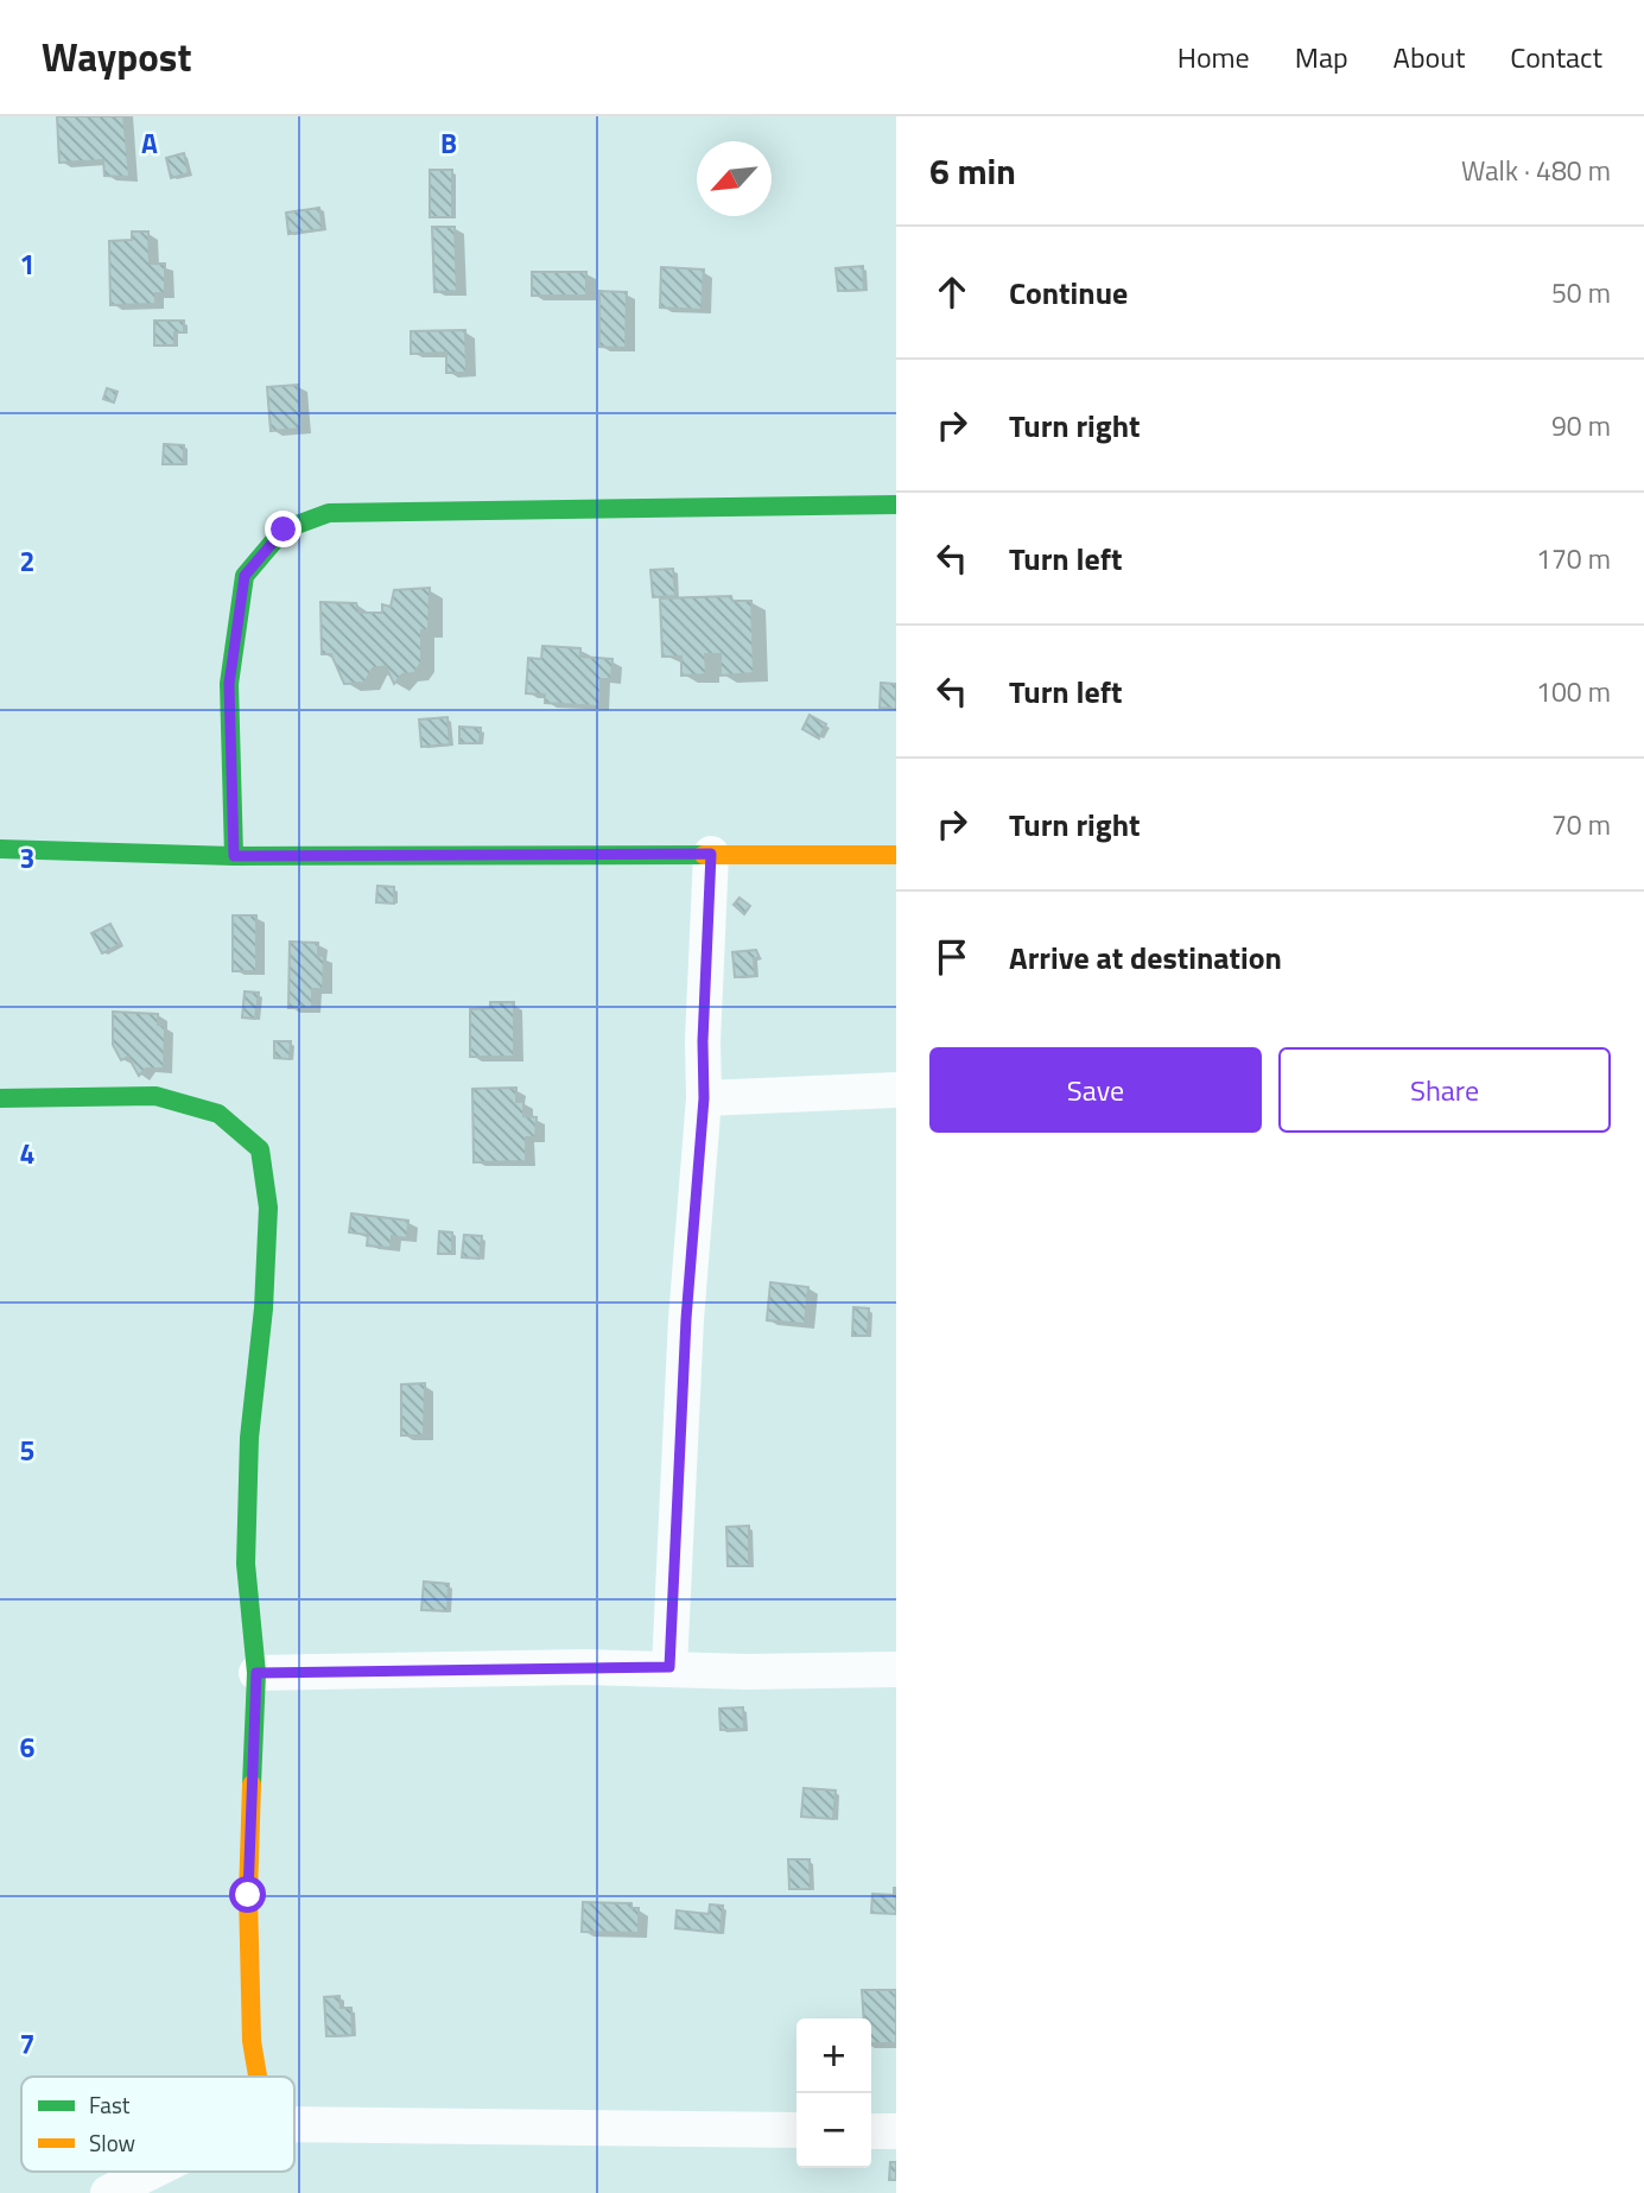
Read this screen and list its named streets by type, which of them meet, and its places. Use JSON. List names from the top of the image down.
{
  "legend": ["Fast", "Slow"],
  "north": "bottom left",
  "page": {
    "header": "Waypost",
    "nav": [
      "Home",
      "Map",
      "About",
      "Contact"
    ],
    "heading": ["6 min", "Walk · 480 m"],
    "list": [
      ["Continue", "50 m"],
      ["Turn right", "90 m"],
      ["Turn left", "170 m"],
      ["Turn left", "100 m"],
      ["Turn right", "70 m"],
      "Arrive at destination"
    ],
    "buttons": ["Save", "Share"],
    "map_buttons": ["+", "−"]
  },
  "grid": {
    "columns": ["A", "B"],
    "rows": [
      "1",
      "2",
      "3",
      "4",
      "5",
      "6",
      "7"
    ]
  }
}
